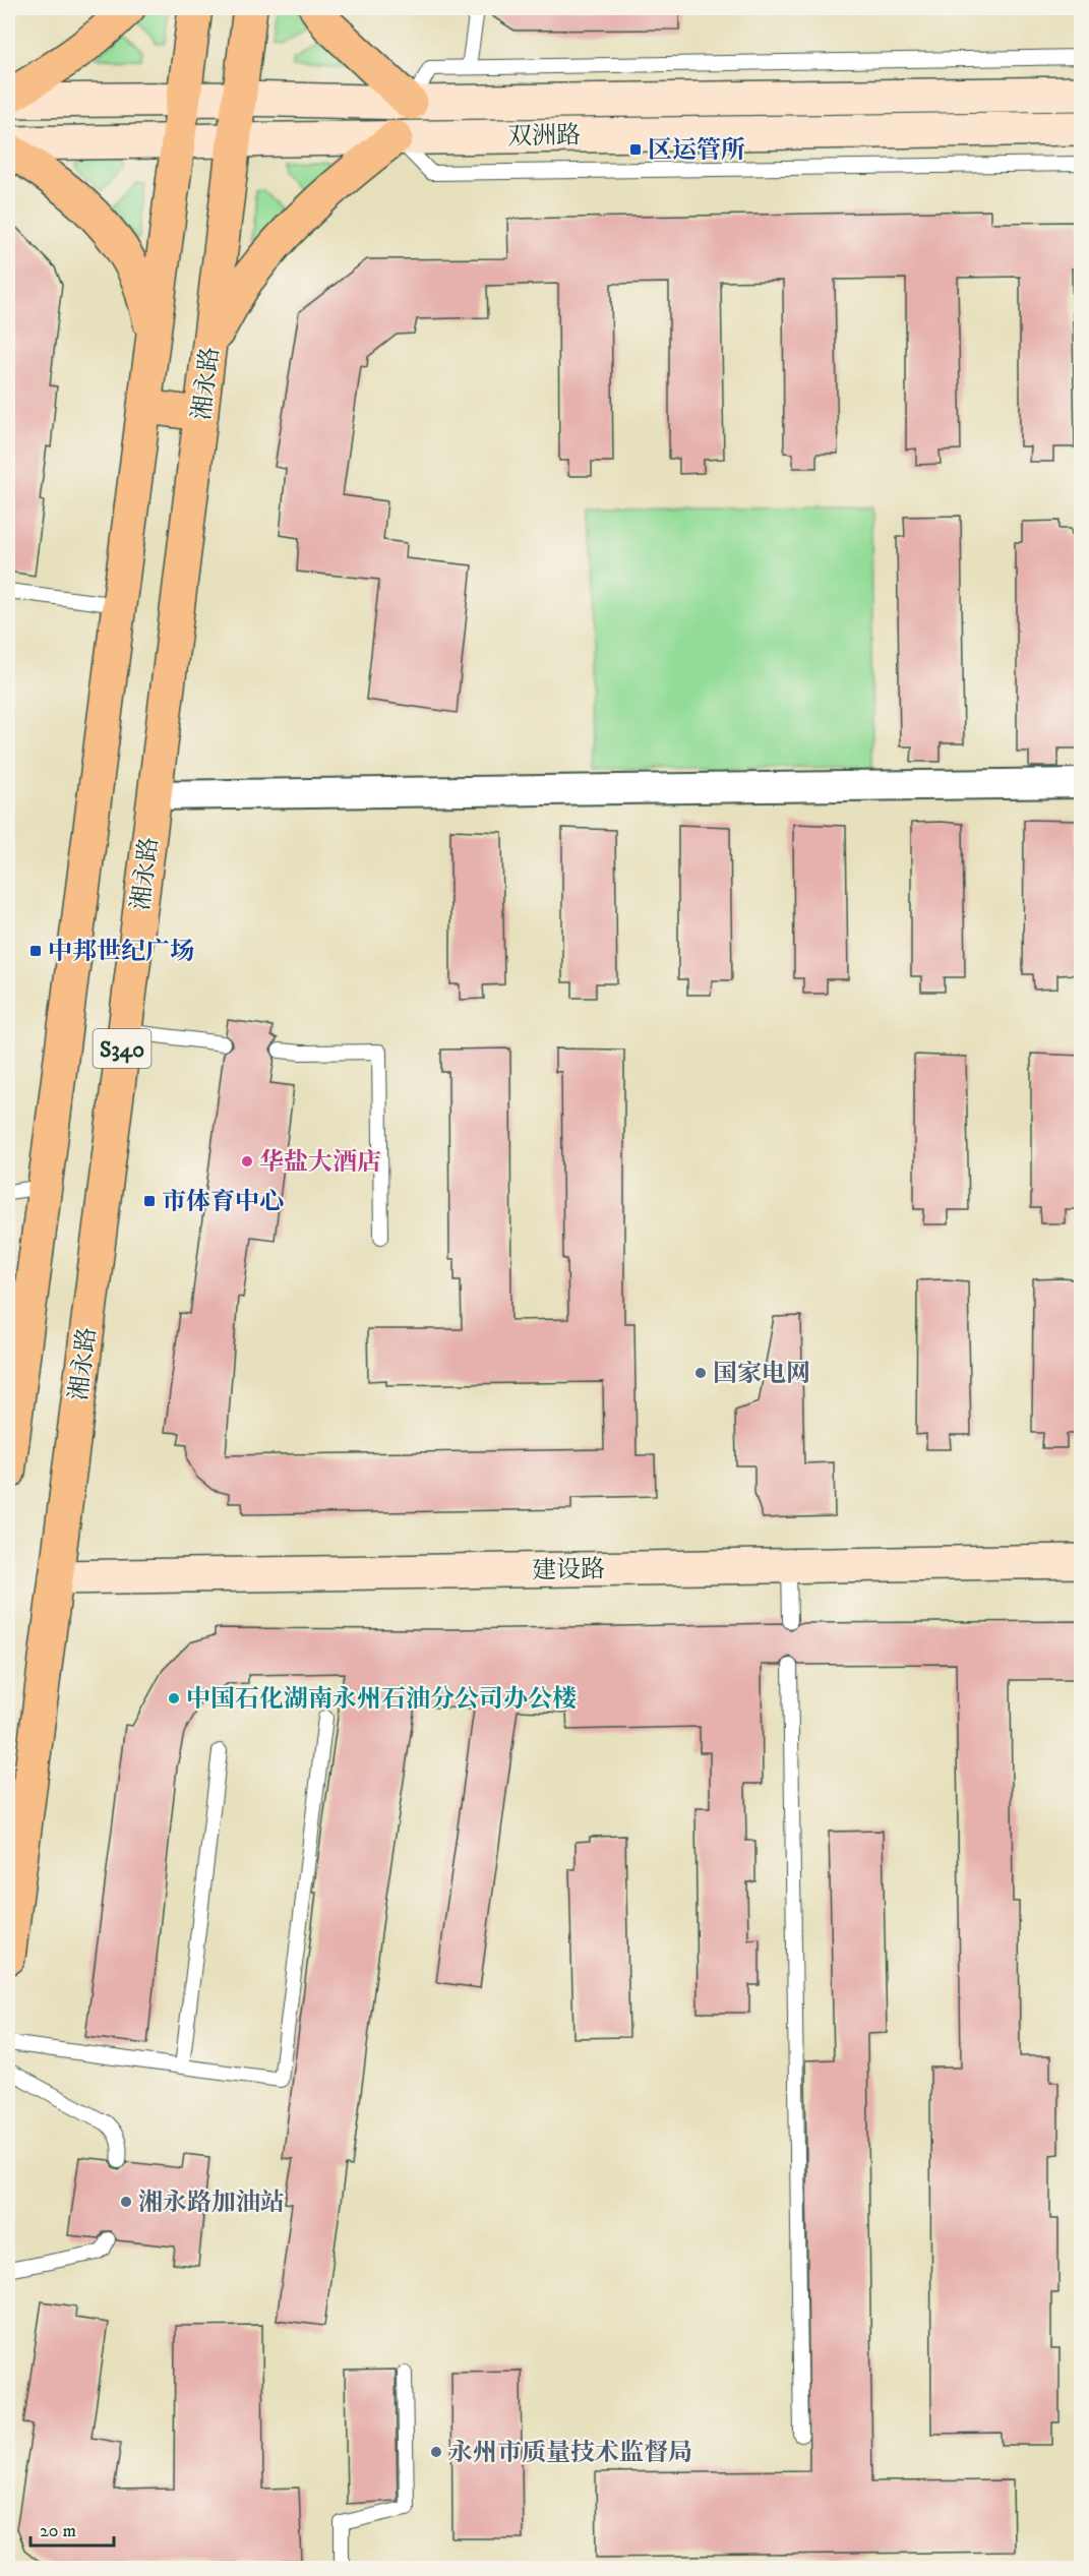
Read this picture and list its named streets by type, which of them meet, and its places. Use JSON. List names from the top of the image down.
{
  "streets": {
    "main road": [
      "双洲路",
      "湘永路",
      "S340",
      "建设路"
    ]
  },
  "crossings": [
    ["双洲路", "湘永路"],
    ["双洲路", "S340"],
    ["湘永路", "建设路"]
  ],
  "places": {
    "transit": ["区运管所", "中邦世纪广场", "市体育中心"],
    "other": [
      "华盐大酒店",
      "国家电网",
      "中国石化湖南永州石油分公司办公楼",
      "湘永路加油站",
      "永州市质量技术监督局"
    ]
  },
  "scale_bar": "20 m"
}
